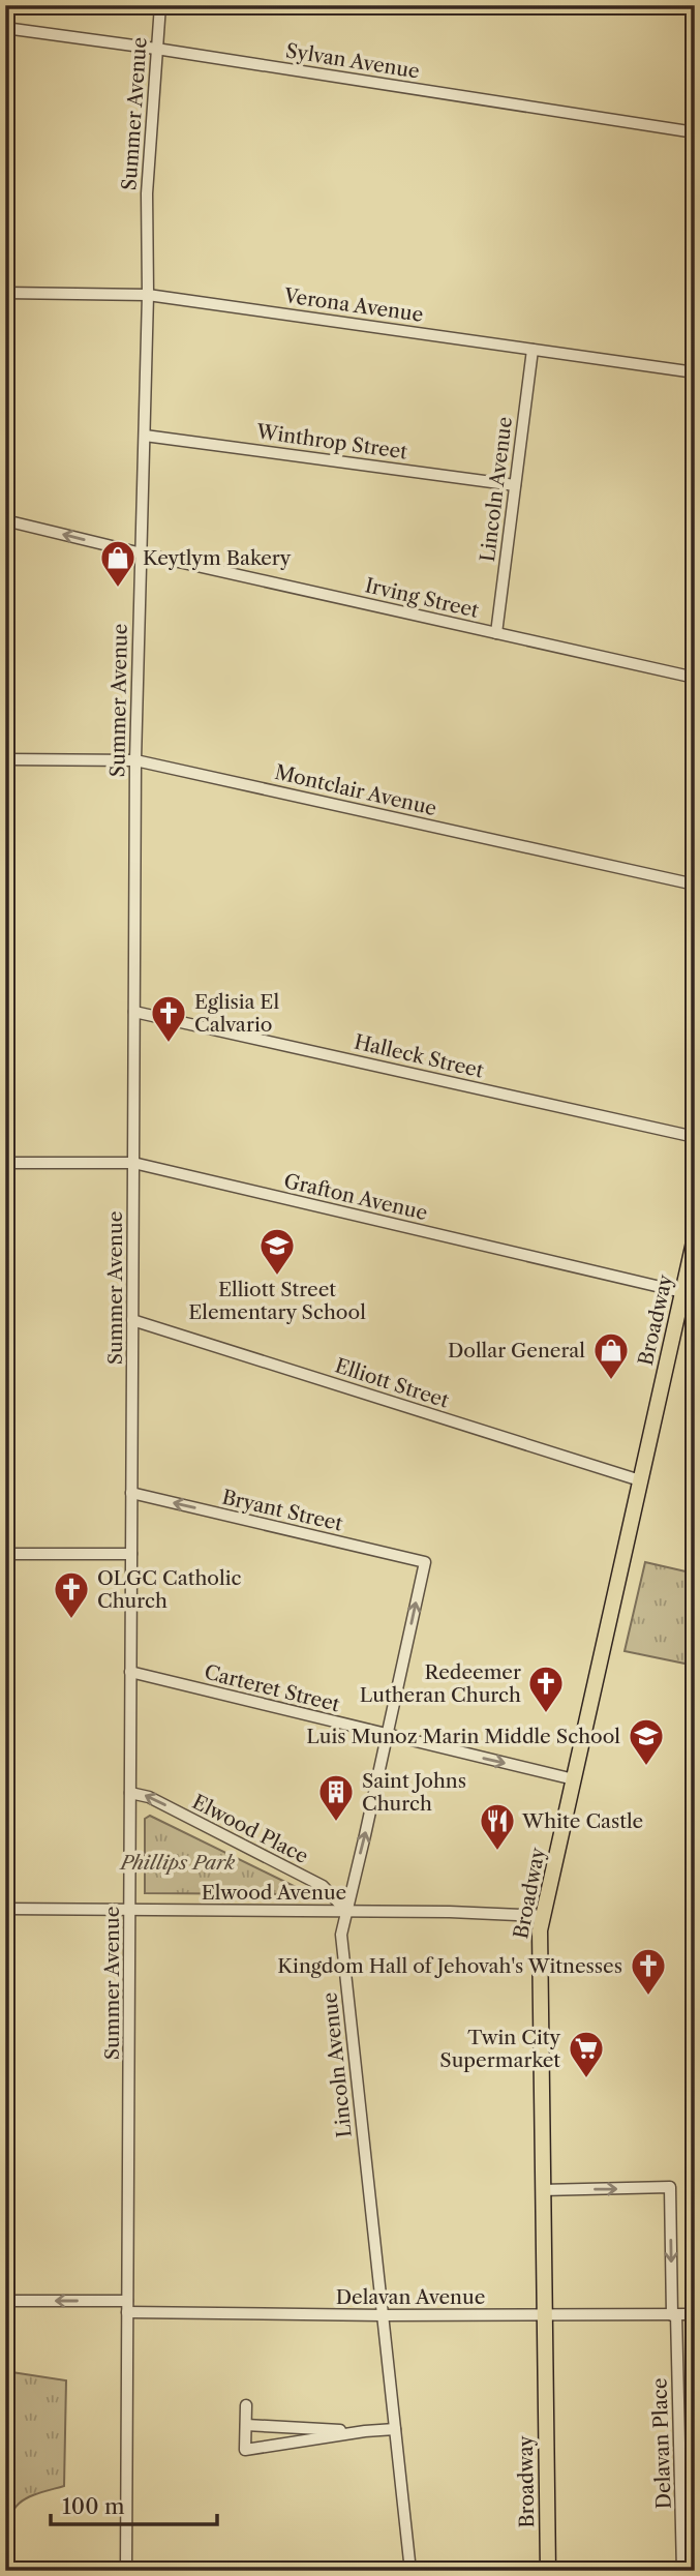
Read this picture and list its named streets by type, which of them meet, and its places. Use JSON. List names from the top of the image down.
{
  "streets": {
    "main road": ["Broadway"],
    "street": [
      "Sylvan Avenue",
      "Summer Avenue",
      "Verona Avenue",
      "Winthrop Street",
      "Lincoln Avenue",
      "Irving Street",
      "Montclair Avenue",
      "Halleck Street",
      "Grafton Avenue",
      "Elliott Street",
      "Bryant Street",
      "Carteret Street",
      "Elwood Place",
      "Elwood Avenue",
      "Delavan Avenue",
      "Delavan Place"
    ]
  },
  "crossings": [
    ["Sylvan Avenue", "Summer Avenue"],
    ["Summer Avenue", "Verona Avenue"],
    ["Summer Avenue", "Winthrop Street"],
    ["Summer Avenue", "Irving Street"],
    ["Summer Avenue", "Montclair Avenue"],
    ["Summer Avenue", "Halleck Street"],
    ["Summer Avenue", "Grafton Avenue"],
    ["Summer Avenue", "Elliott Street"],
    ["Summer Avenue", "Bryant Street"],
    ["Summer Avenue", "Carteret Street"],
    ["Summer Avenue", "Elwood Place"],
    ["Summer Avenue", "Elwood Avenue"],
    ["Summer Avenue", "Delavan Avenue"],
    ["Verona Avenue", "Lincoln Avenue"],
    ["Winthrop Street", "Lincoln Avenue"],
    ["Lincoln Avenue", "Irving Street"],
    ["Lincoln Avenue", "Bryant Street"],
    ["Lincoln Avenue", "Carteret Street"],
    ["Lincoln Avenue", "Elwood Place"],
    ["Lincoln Avenue", "Elwood Avenue"],
    ["Lincoln Avenue", "Delavan Avenue"],
    ["Grafton Avenue", "Broadway"],
    ["Broadway", "Elliott Street"],
    ["Broadway", "Carteret Street"],
    ["Broadway", "Elwood Avenue"],
    ["Broadway", "Delavan Avenue"],
    ["Broadway", "Delavan Place"],
    ["Elwood Place", "Elwood Avenue"],
    ["Delavan Avenue", "Delavan Place"]
  ],
  "one_way": ["Bryant Street", "Carteret Street", "Elwood Place"],
  "parks": ["Phillips Park"],
  "places": {
    "shop": ["Keytlym Bakery", "Dollar General"],
    "church": [
      "Eglisia El Calvario",
      "OLGC Catholic Church",
      "Redeemer Lutheran Church",
      "Kingdom Hall of Jehovah's Witnesses"
    ],
    "school or university": ["Elliott Street Elementary School", "Luis Munoz Marin Middle School"],
    "building": ["Saint Johns Church"],
    "restaurant": ["White Castle"],
    "supermarket": ["Twin City Supermarket"]
  },
  "scale_bar": "100 m"
}
